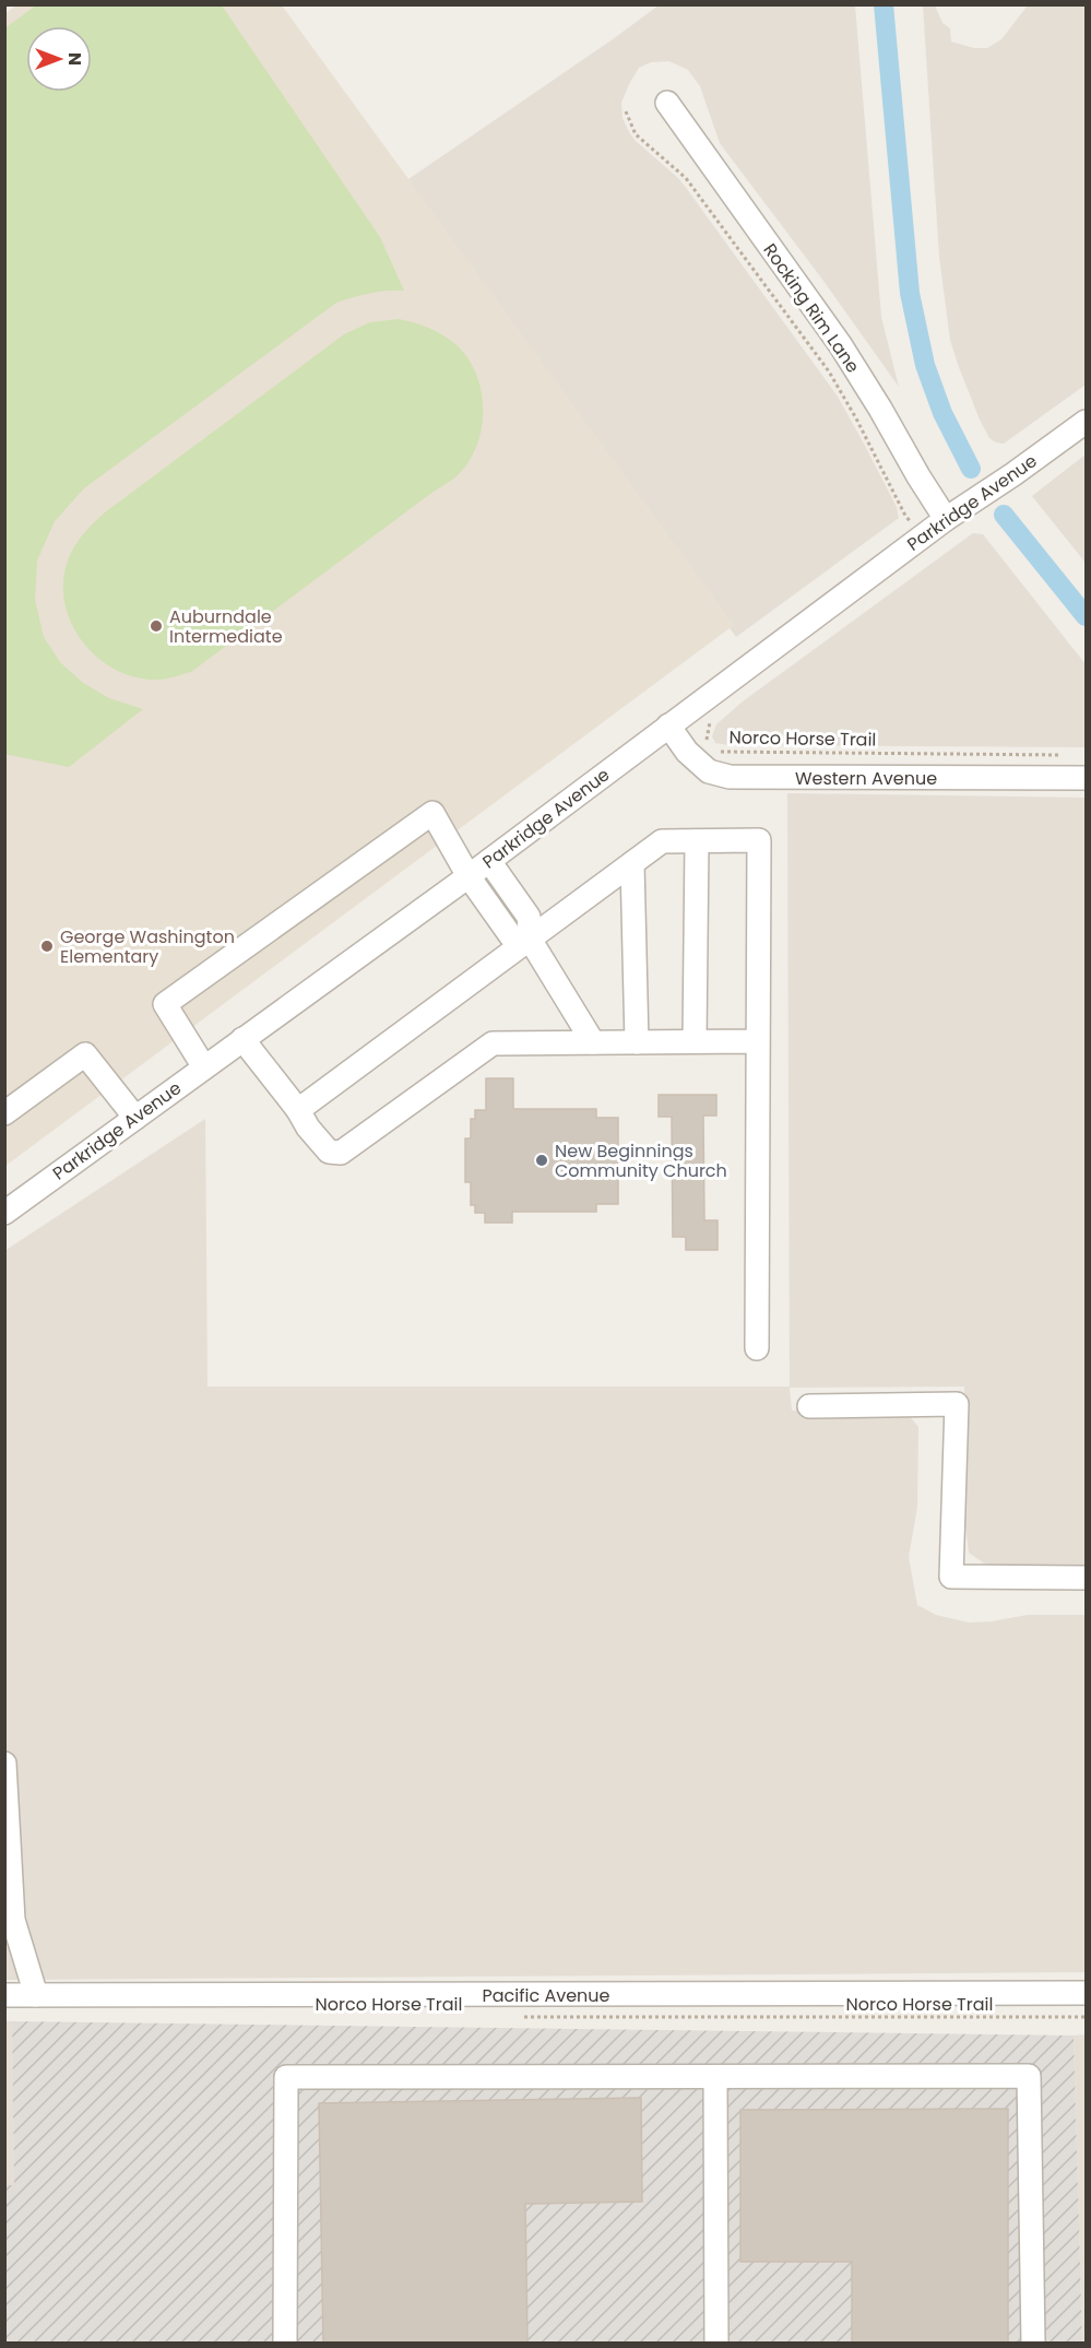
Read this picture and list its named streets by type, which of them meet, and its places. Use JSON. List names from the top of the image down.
{
  "streets": {
    "street": [
      "Rocking Rim Lane",
      "Parkridge Avenue",
      "Western Avenue",
      "Pacific Avenue"
    ],
    "path": ["Norco Horse Trail"]
  },
  "crossings": [
    ["Rocking Rim Lane", "Parkridge Avenue"],
    ["Parkridge Avenue", "Western Avenue"]
  ],
  "places": ["Auburndale Intermediate", "George Washington Elementary", "New Beginnings Community Church"],
  "north": "right"
}
